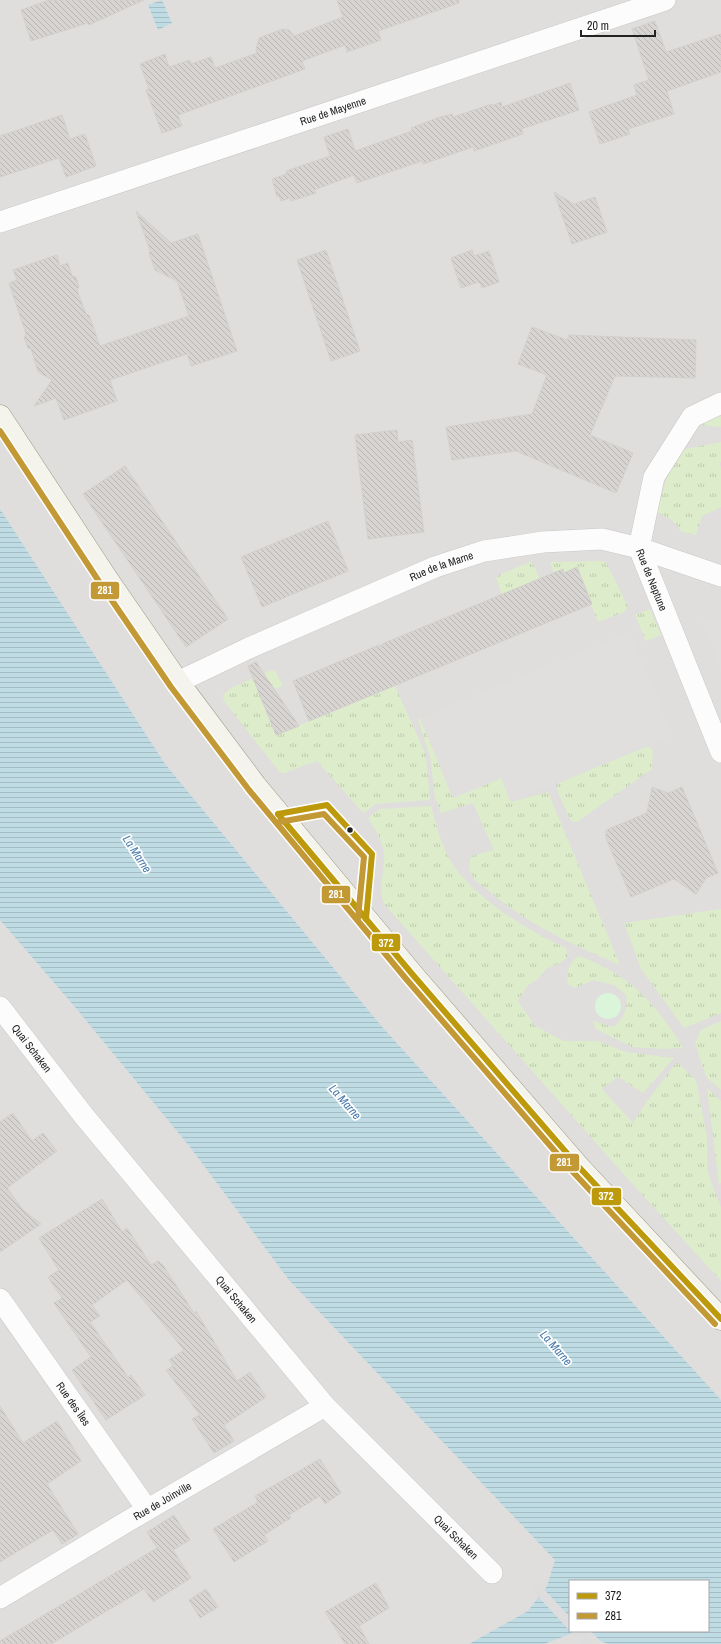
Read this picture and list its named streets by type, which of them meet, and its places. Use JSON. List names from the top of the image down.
{
  "streets": {
    "street": [
      "Rue de Mayenne",
      "Rue de la Marne",
      "Rue de Neptune",
      "Quai Schaken",
      "Rue des Îles",
      "Rue de Joinville"
    ]
  },
  "crossings": [
    ["Rue de la Marne", "Rue de Neptune"],
    ["Quai Schaken", "Rue de Joinville"],
    ["Rue des Îles", "Rue de Joinville"]
  ],
  "water": ["La Marne"],
  "lines": ["transit line 281", "transit line 372"],
  "legend": ["372", "281"],
  "scale_bar": "20 m"
}
